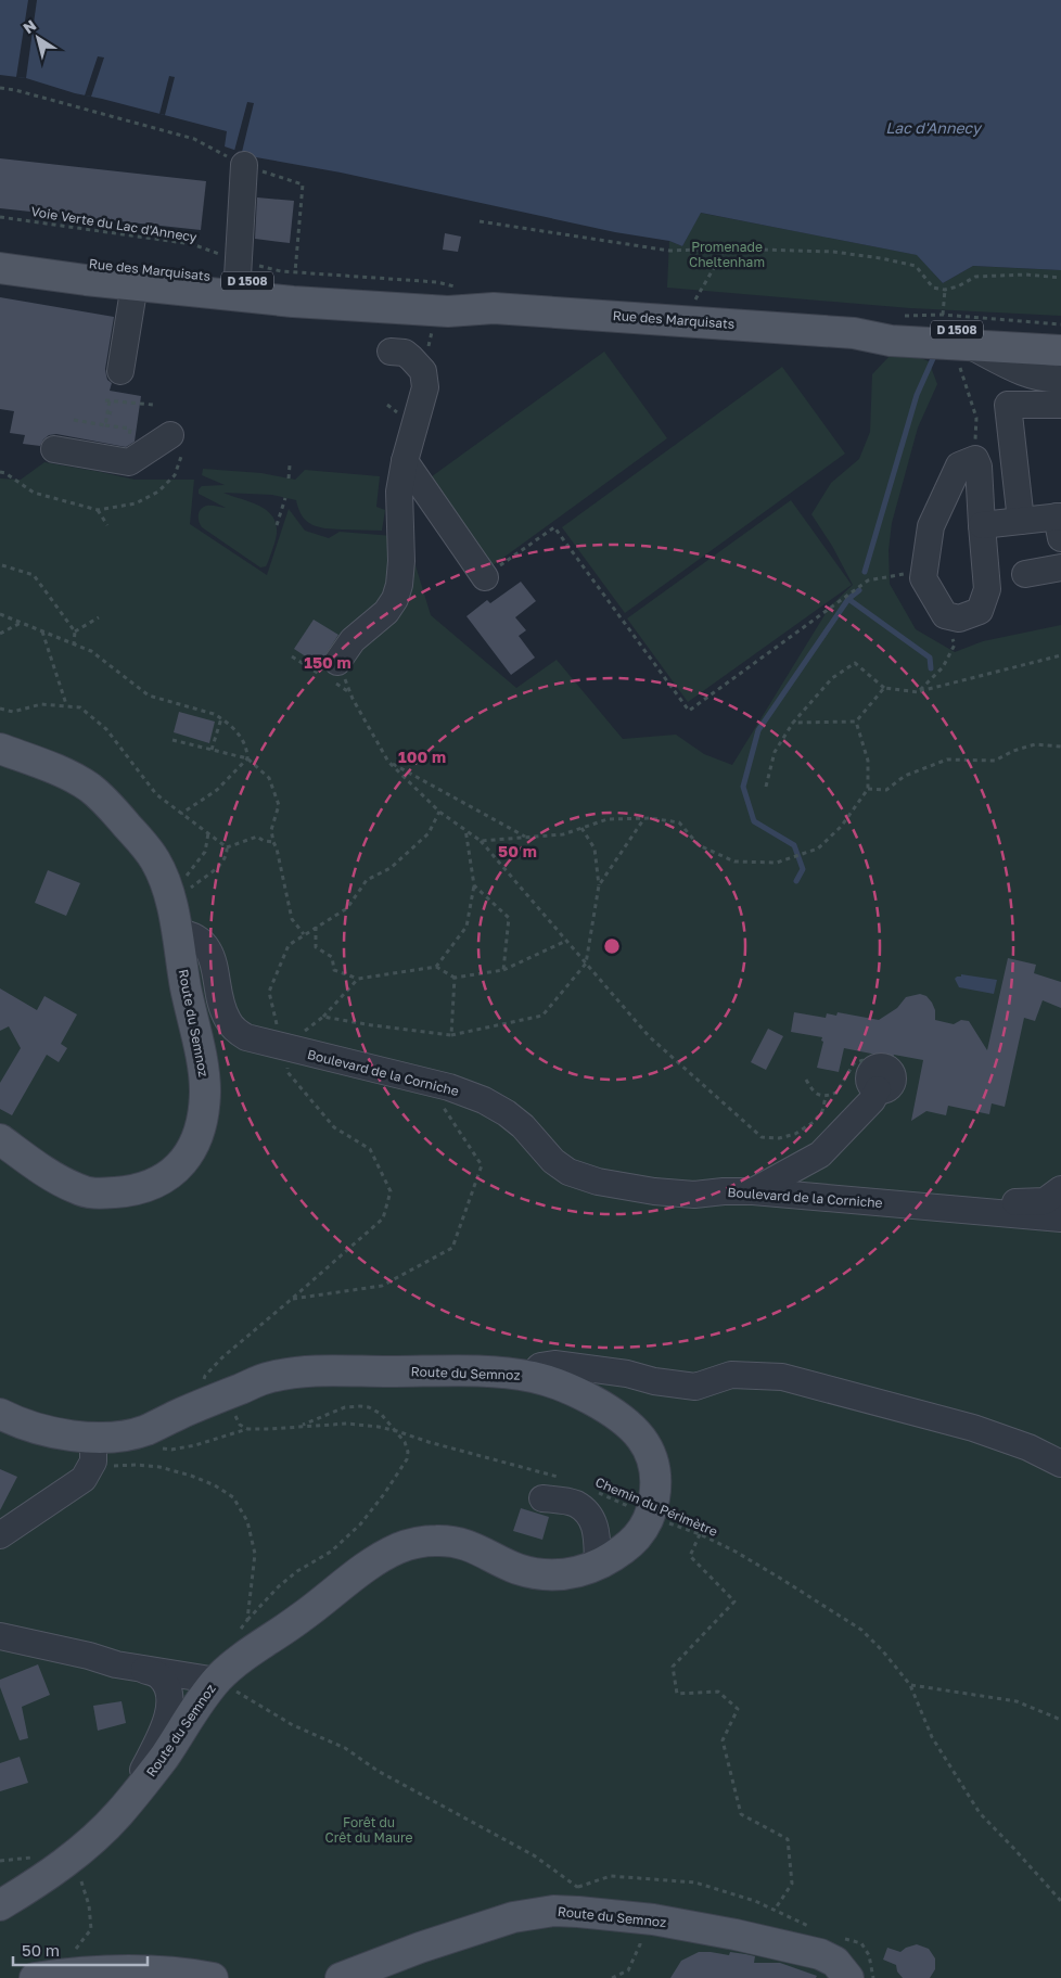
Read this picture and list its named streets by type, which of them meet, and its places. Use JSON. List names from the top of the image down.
{
  "streets": {
    "main road": ["Rue des Marquisats", "D 1508", "Route du Semnoz"],
    "street": ["Boulevard de la Corniche"],
    "path": ["Voie Verte du Lac d'Annecy", "Chemin du Périmètre"]
  },
  "crossings": [
    ["Voie Verte du Lac d'Annecy", "Rue des Marquisats"],
    ["Route du Semnoz", "Boulevard de la Corniche"],
    ["Route du Semnoz", "Chemin du Périmètre"]
  ],
  "water": ["Lac d'Annecy"],
  "parks": ["Promenade Cheltenham", "Forêt du Crêt du Maure"],
  "scale_bar": "50 m",
  "north": "top left",
  "rings": ["150 m", "100 m", "50 m"]
}
